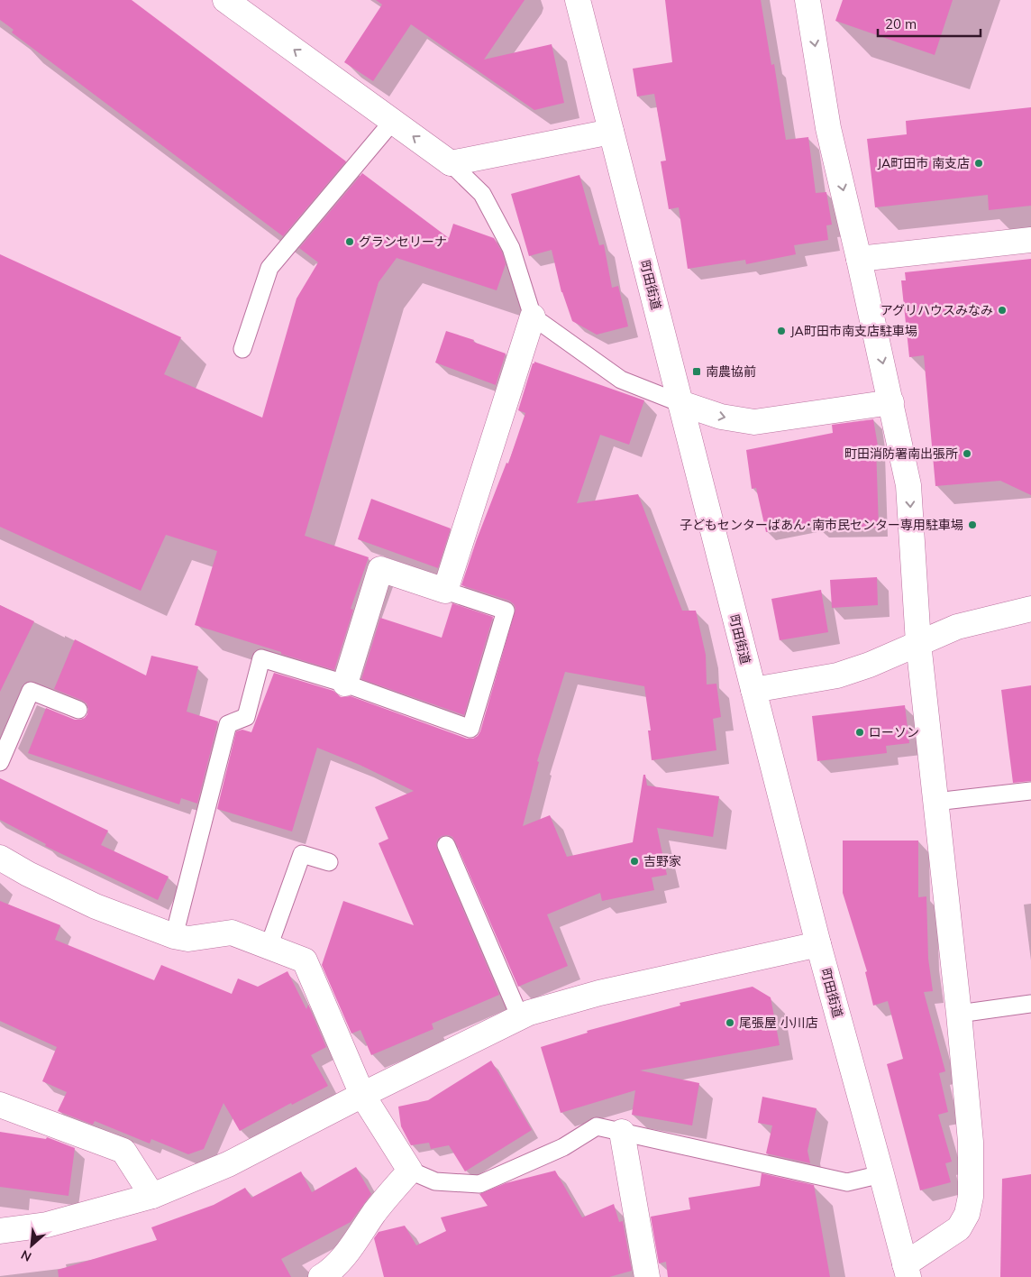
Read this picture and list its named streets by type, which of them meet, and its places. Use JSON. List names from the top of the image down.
{
  "streets": {
    "street": ["町田街道"]
  },
  "places": {
    "other": [
      "JA町田市 南支店",
      "グランセリーナ",
      "アグリハウスみなみ",
      "JA町田市南支店駐車場",
      "町田消防署南出張所",
      "子どもセンターばあん･南市民センター専用駐車場",
      "ローソン",
      "吉野家",
      "尾張屋 小川店"
    ],
    "transit": ["南農協前"]
  },
  "scale_bar": "20 m",
  "north": "bottom left"
}
